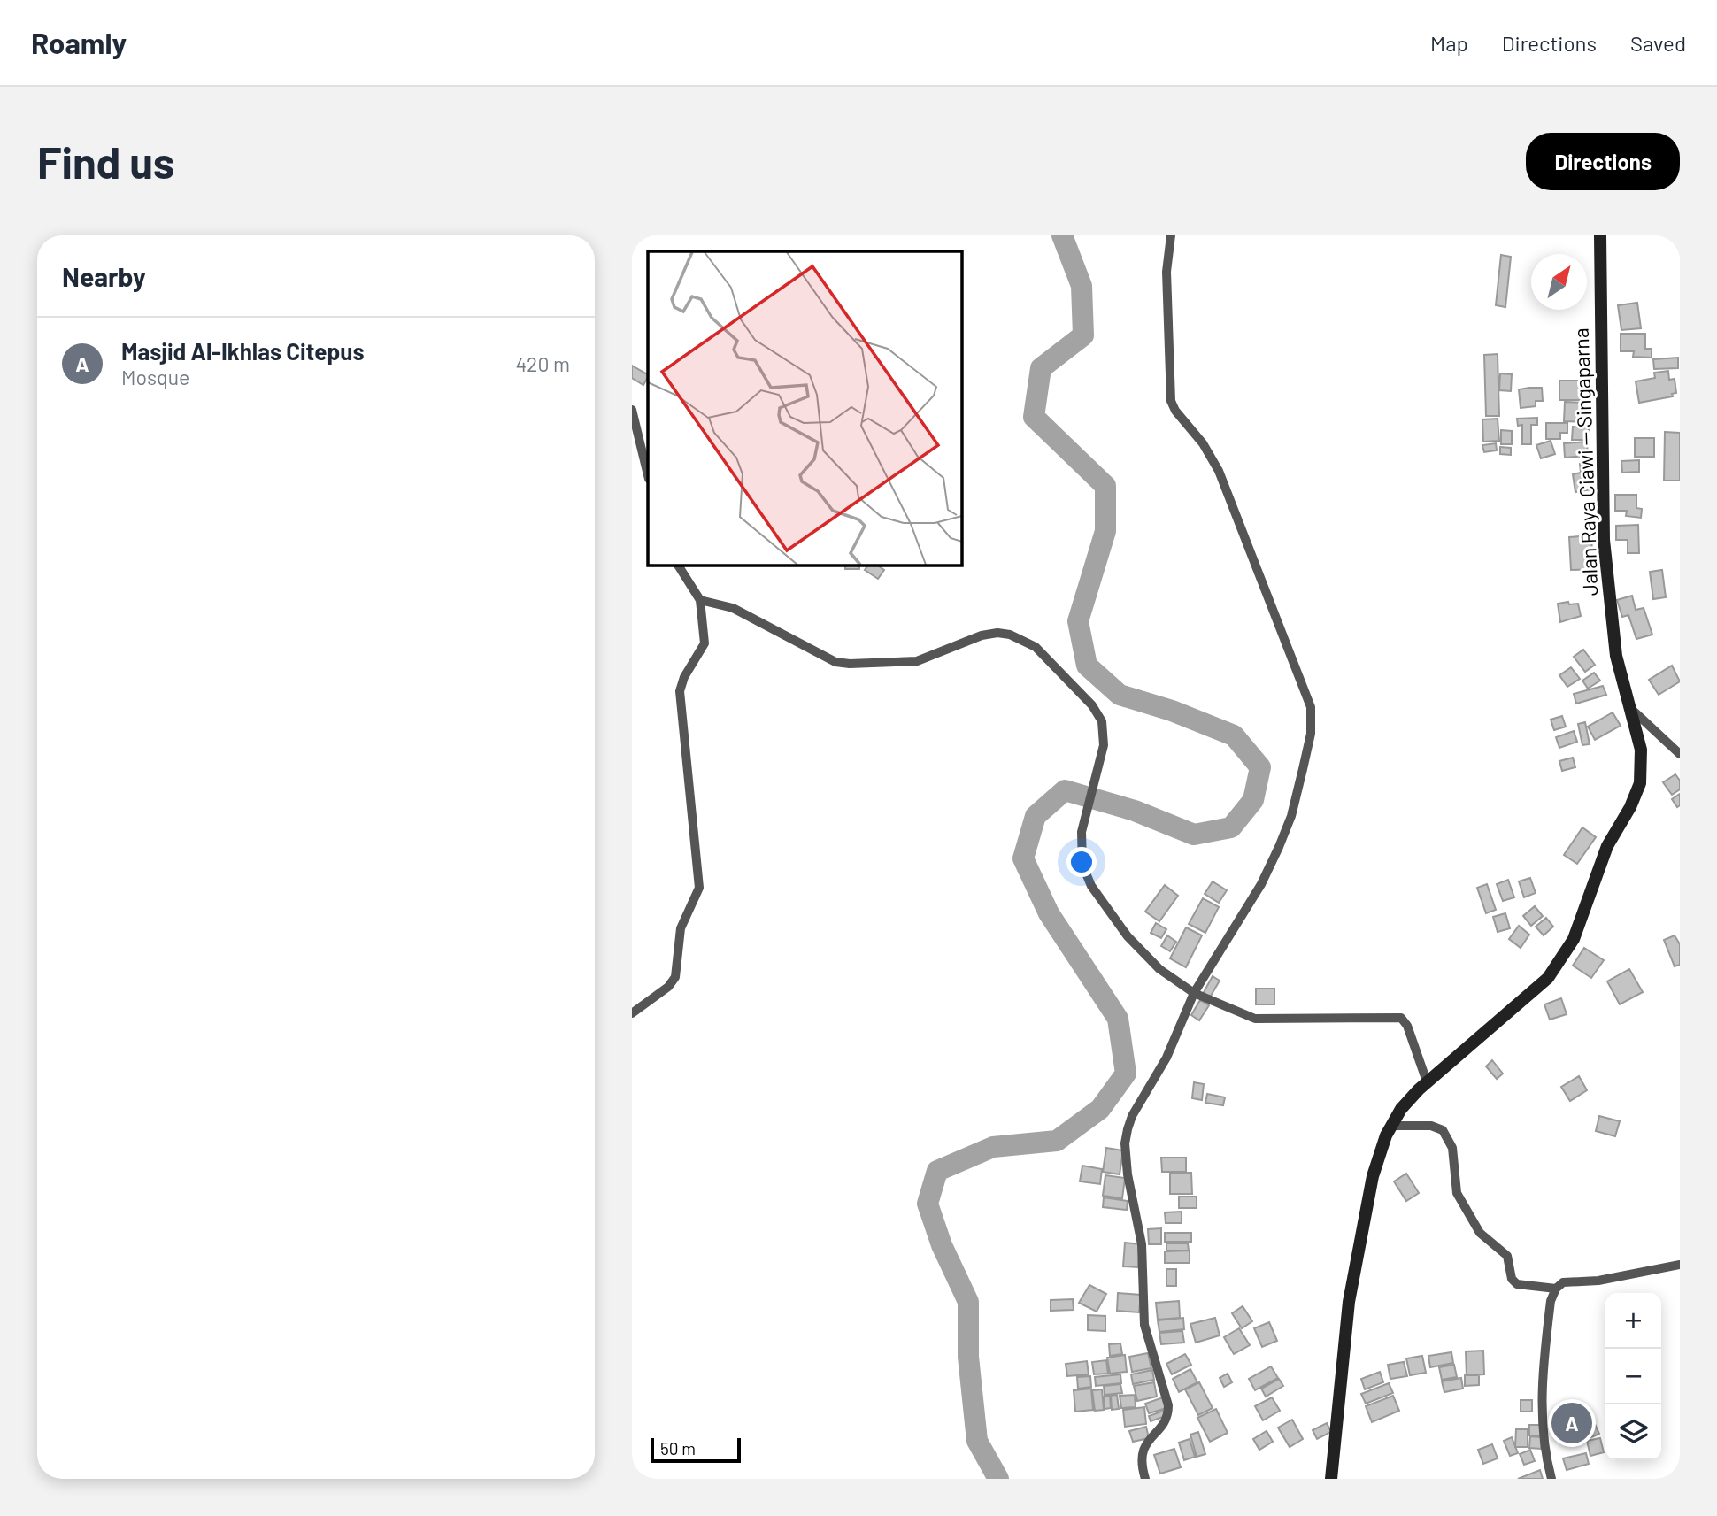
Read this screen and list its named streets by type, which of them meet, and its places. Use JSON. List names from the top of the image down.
{
  "streets": {
    "main road": ["Jalan Raya Ciawi — Singaparna"]
  },
  "scale_bar": "50 m",
  "north": "top right",
  "page": {
    "header": "Roamly",
    "nav": ["Map", "Directions", "Saved"],
    "buttons": "Directions",
    "title": "Find us",
    "heading": "Nearby",
    "list": [
      {
        "mark": "A",
        "name": "Masjid Al-Ikhlas Citepus",
        "note": "Mosque",
        "value": "420 m"
      }
    ],
    "map_buttons": ["+", "−"],
    "pins": "A",
    "scale": "50 m"
  }
}
